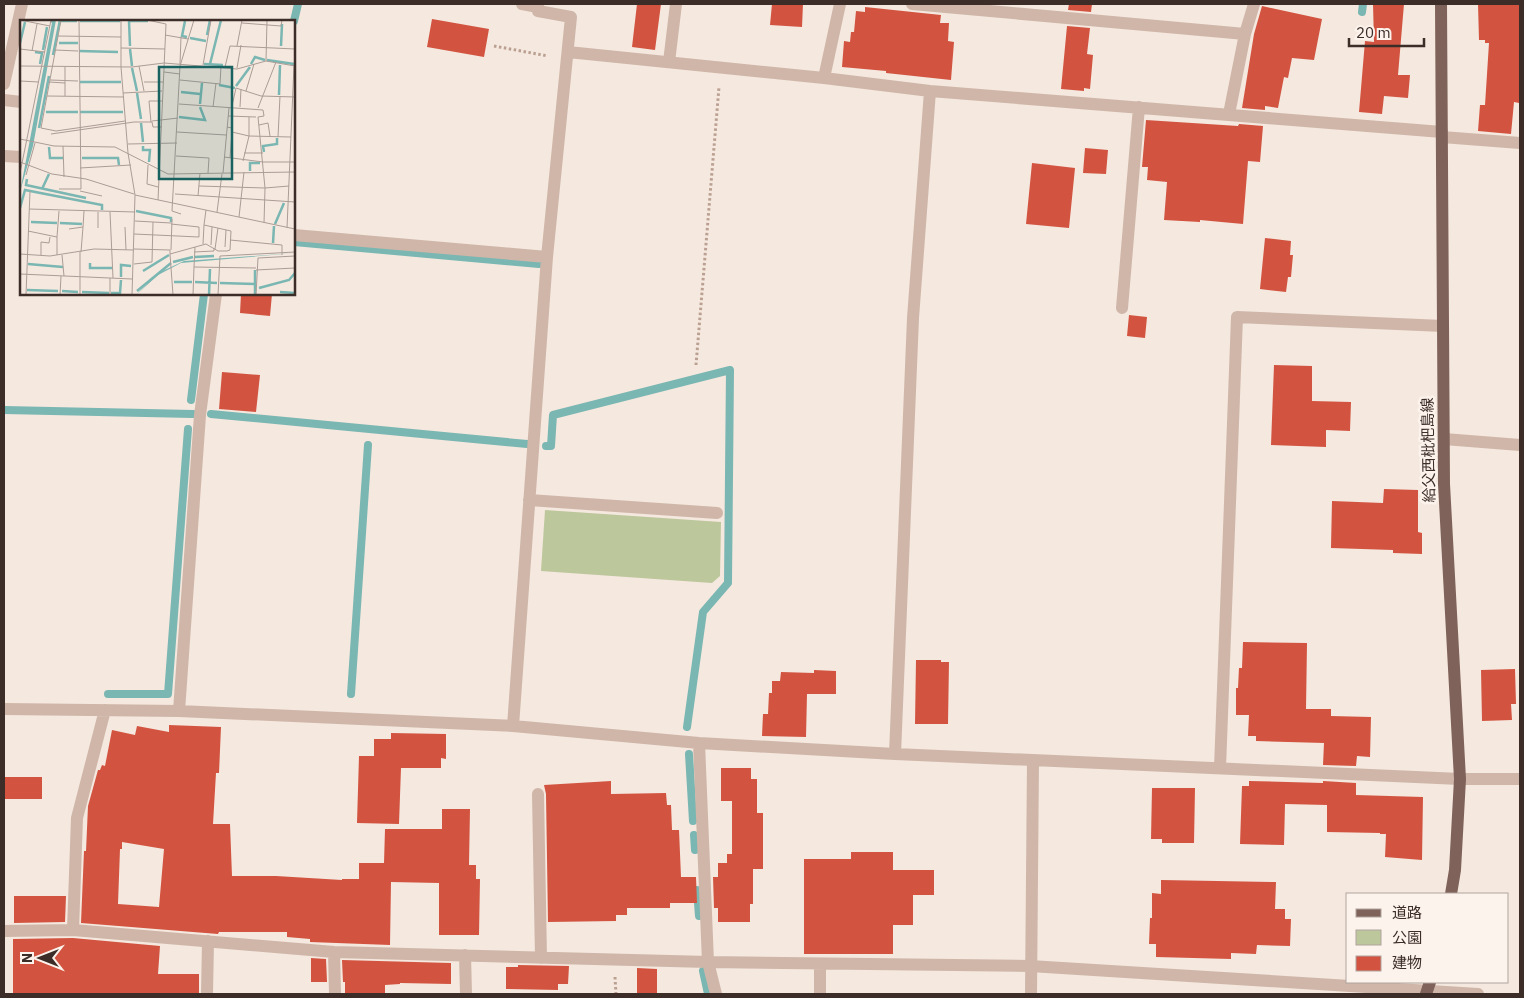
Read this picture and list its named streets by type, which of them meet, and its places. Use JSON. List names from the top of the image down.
{
  "streets": {
    "main road": ["給父西枇杷島線"]
  },
  "legend": ["道路", "公園", "建物"],
  "scale_bar": "20 m",
  "north": "left"
}
